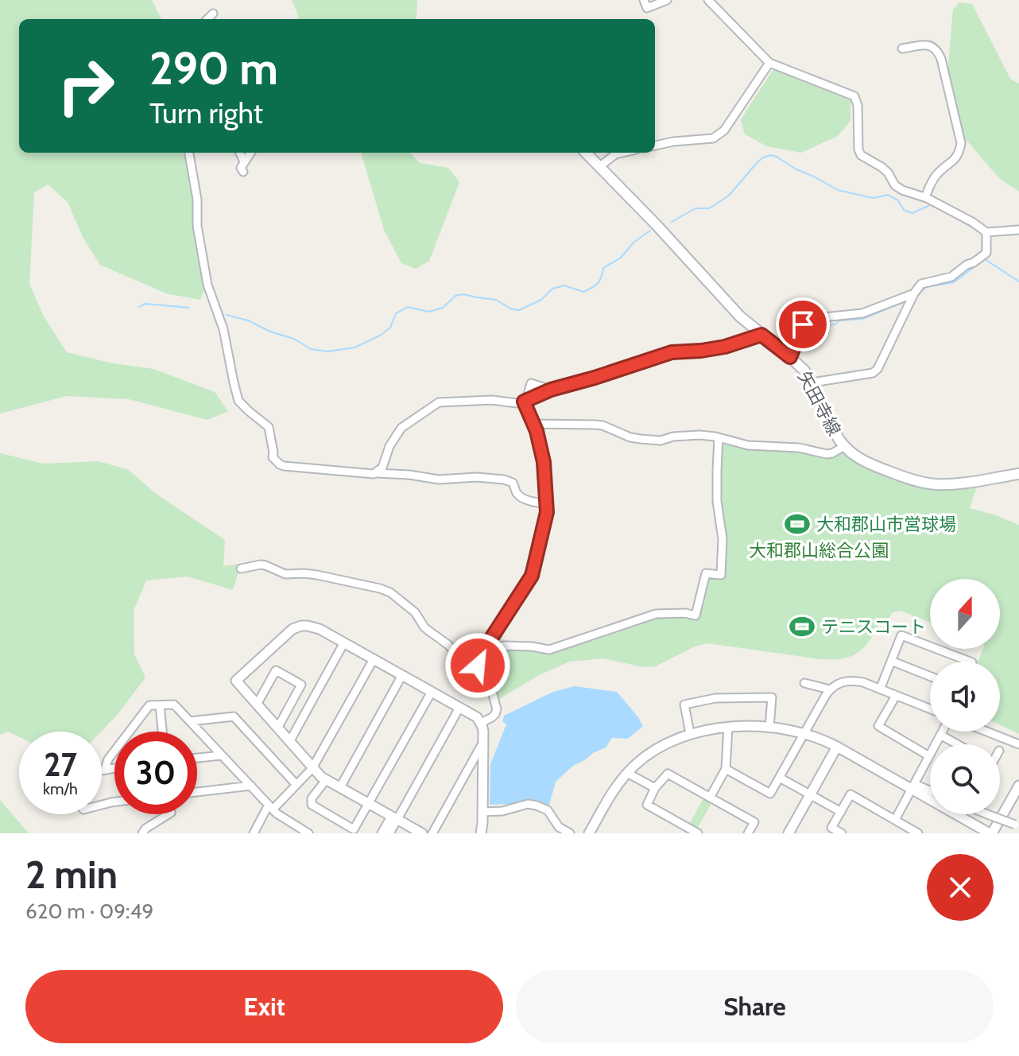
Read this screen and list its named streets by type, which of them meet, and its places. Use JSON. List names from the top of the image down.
{
  "streets": {
    "main road": ["矢田寺線"]
  },
  "parks": ["大和郡山総合公園"],
  "places": {
    "sports": ["大和郡山市営球場", "テニスコート"]
  },
  "north": "top",
  "page": {
    "turn": ["290 m", "Turn right"],
    "speed": "27 km/h",
    "limit": "30",
    "heading": ["2 min", "620 m · 09:49"],
    "buttons": ["Exit", "Share"]
  }
}
